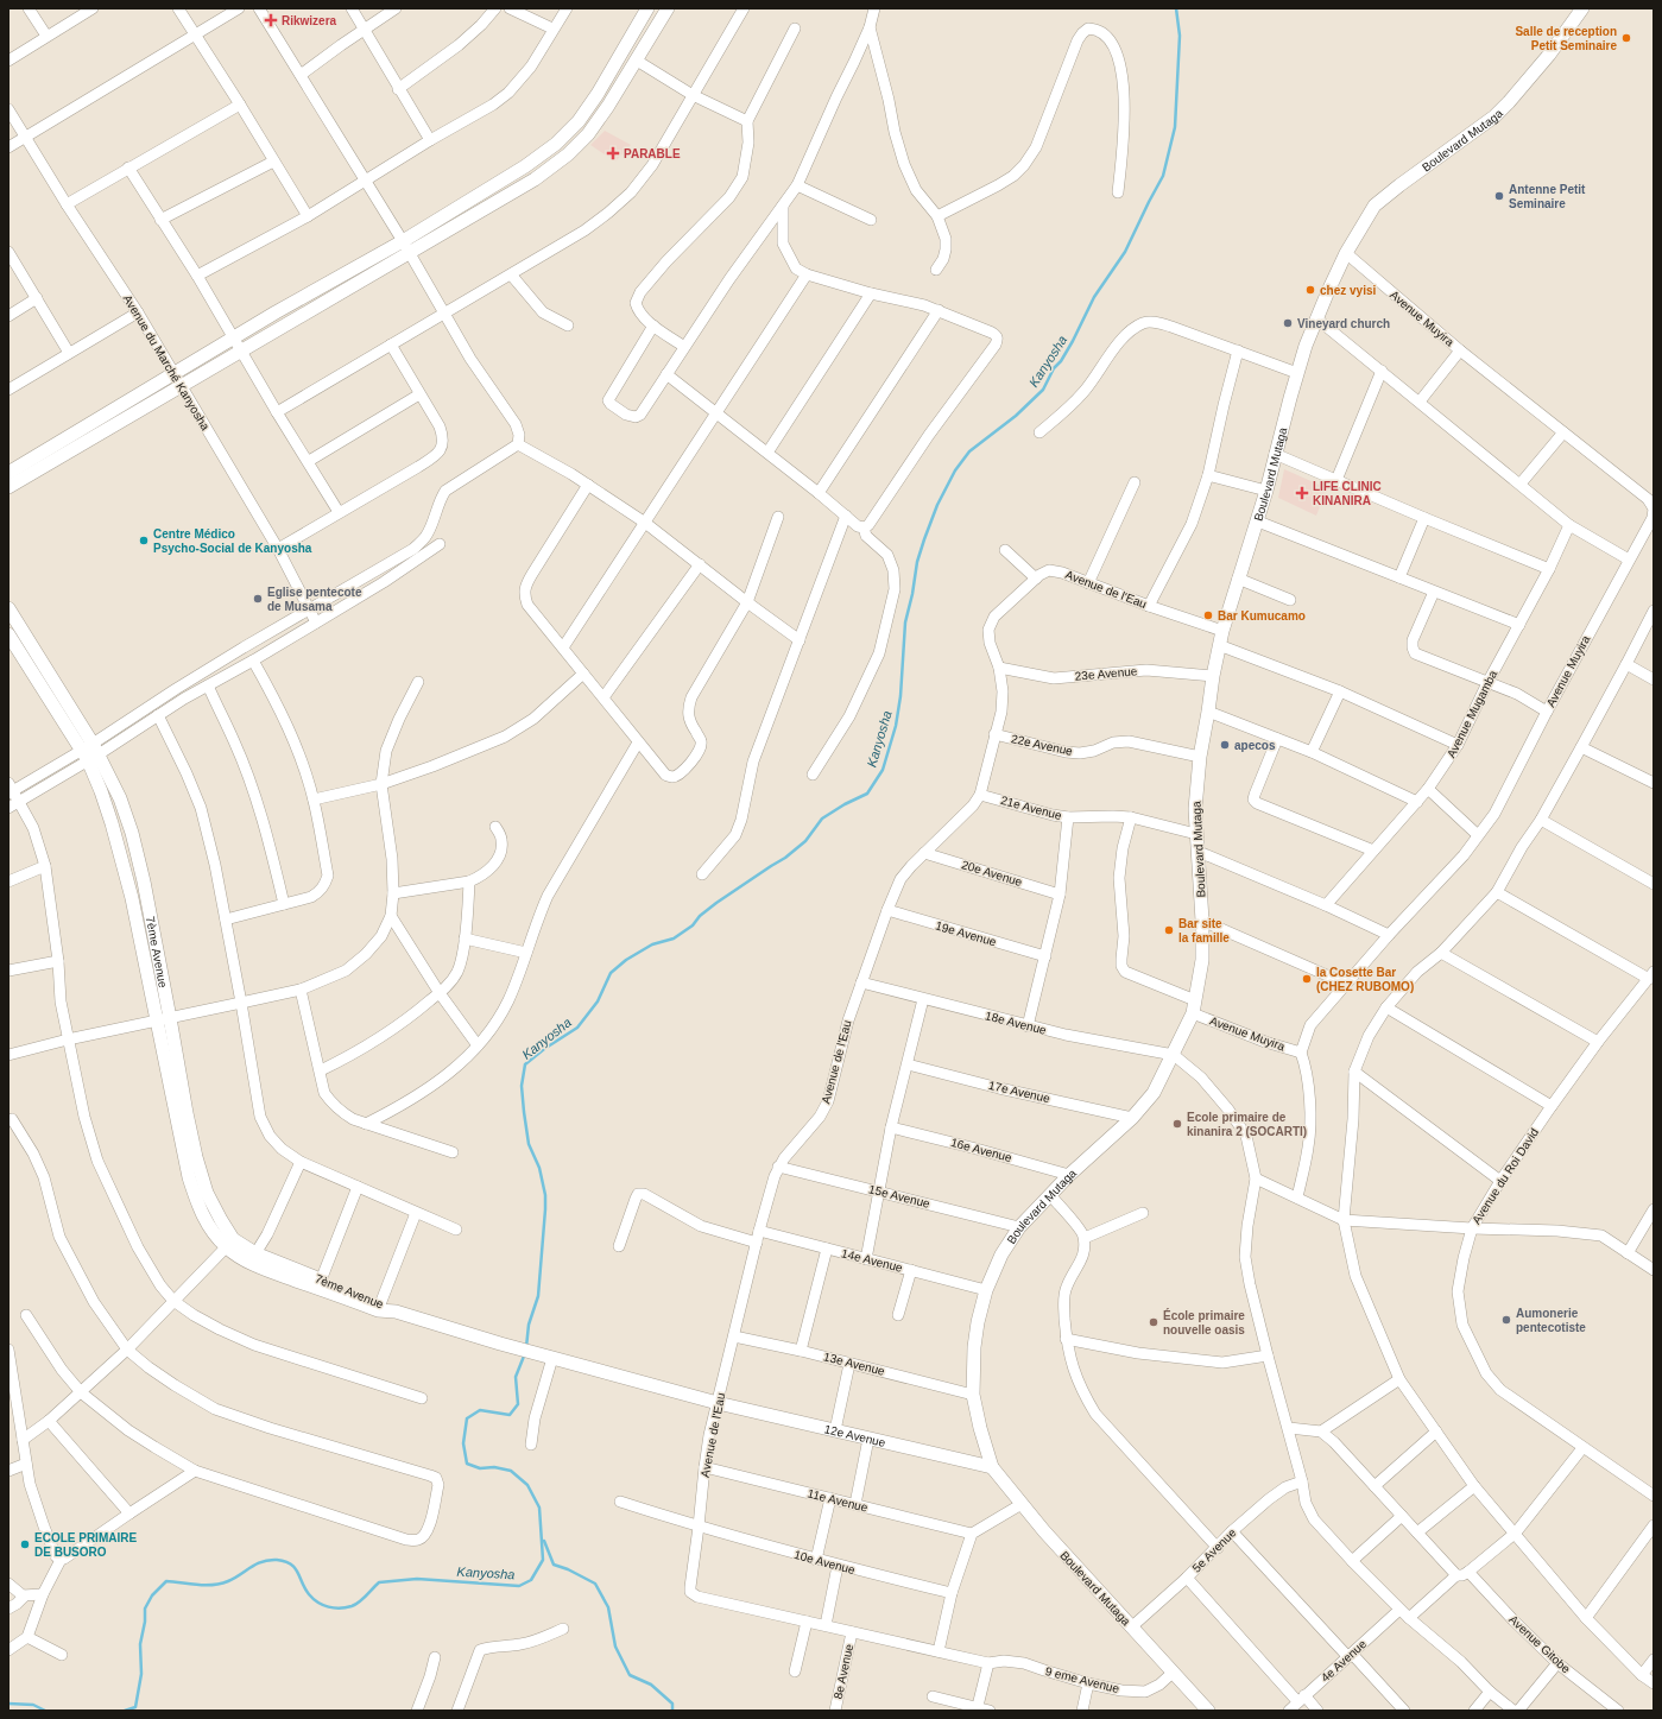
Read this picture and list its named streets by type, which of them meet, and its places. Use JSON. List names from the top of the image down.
{
  "streets": {
    "street": [
      "Boulevard Mutaga",
      "Avenue Muyira",
      "Avenue du Marché Kanyosha",
      "Avenue de l'Eau",
      "23e Avenue",
      "Avenue Mugamba",
      "22e Avenue",
      "21e Avenue",
      "20e Avenue",
      "19e Avenue",
      "7ème Avenue",
      "18e Avenue",
      "17e Avenue",
      "16e Avenue",
      "Avenue du Roi David",
      "15e Avenue",
      "14e Avenue",
      "13e Avenue",
      "12e Avenue",
      "11e Avenue",
      "5e Avenue",
      "10e Avenue",
      "Avenue Gitobe",
      "4e Avenue",
      "8e Avenue",
      "9 eme Avenue"
    ]
  },
  "crossings": [
    ["Boulevard Mutaga", "Avenue Muyira"],
    ["Boulevard Mutaga", "Avenue de l'Eau"],
    ["Boulevard Mutaga", "23e Avenue"],
    ["Boulevard Mutaga", "22e Avenue"],
    ["Boulevard Mutaga", "21e Avenue"],
    ["Boulevard Mutaga", "18e Avenue"],
    ["Boulevard Mutaga", "17e Avenue"],
    ["Boulevard Mutaga", "16e Avenue"],
    ["Boulevard Mutaga", "15e Avenue"],
    ["Boulevard Mutaga", "14e Avenue"],
    ["Boulevard Mutaga", "13e Avenue"],
    ["Boulevard Mutaga", "12e Avenue"],
    ["Boulevard Mutaga", "5e Avenue"],
    ["Boulevard Mutaga", "9 eme Avenue"],
    ["Avenue de l'Eau", "23e Avenue"],
    ["Avenue de l'Eau", "22e Avenue"],
    ["Avenue de l'Eau", "21e Avenue"],
    ["Avenue de l'Eau", "20e Avenue"],
    ["Avenue de l'Eau", "19e Avenue"],
    ["Avenue de l'Eau", "18e Avenue"],
    ["Avenue de l'Eau", "15e Avenue"],
    ["Avenue de l'Eau", "14e Avenue"],
    ["Avenue de l'Eau", "13e Avenue"],
    ["Avenue de l'Eau", "12e Avenue"],
    ["Avenue de l'Eau", "11e Avenue"],
    ["Avenue de l'Eau", "10e Avenue"],
    ["Avenue de l'Eau", "8e Avenue"],
    ["Avenue de l'Eau", "9 eme Avenue"],
    ["7ème Avenue", "12e Avenue"]
  ],
  "water": ["Kanyosha"],
  "places": {
    "health": ["Rikwizera", "PARABLE", "LIFE CLINIC KINANIRA"],
    "other": [
      "Salle de reception Petit Seminaire",
      "Antenne Petit Seminaire",
      "chez vyisi",
      "Vineyard church",
      "Centre Médico Psycho-Social de Kanyosha",
      "Eglise pentecote de Musama",
      "Bar Kumucamo",
      "apecos",
      "Bar site la famille",
      "la Cosette Bar (CHEZ RUBOMO)",
      "Ecole primaire de kinanira 2 (SOCARTI)",
      "Aumonerie pentecotiste",
      "École primaire nouvelle oasis",
      "ECOLE PRIMAIRE DE BUSORO"
    ]
  }
}
